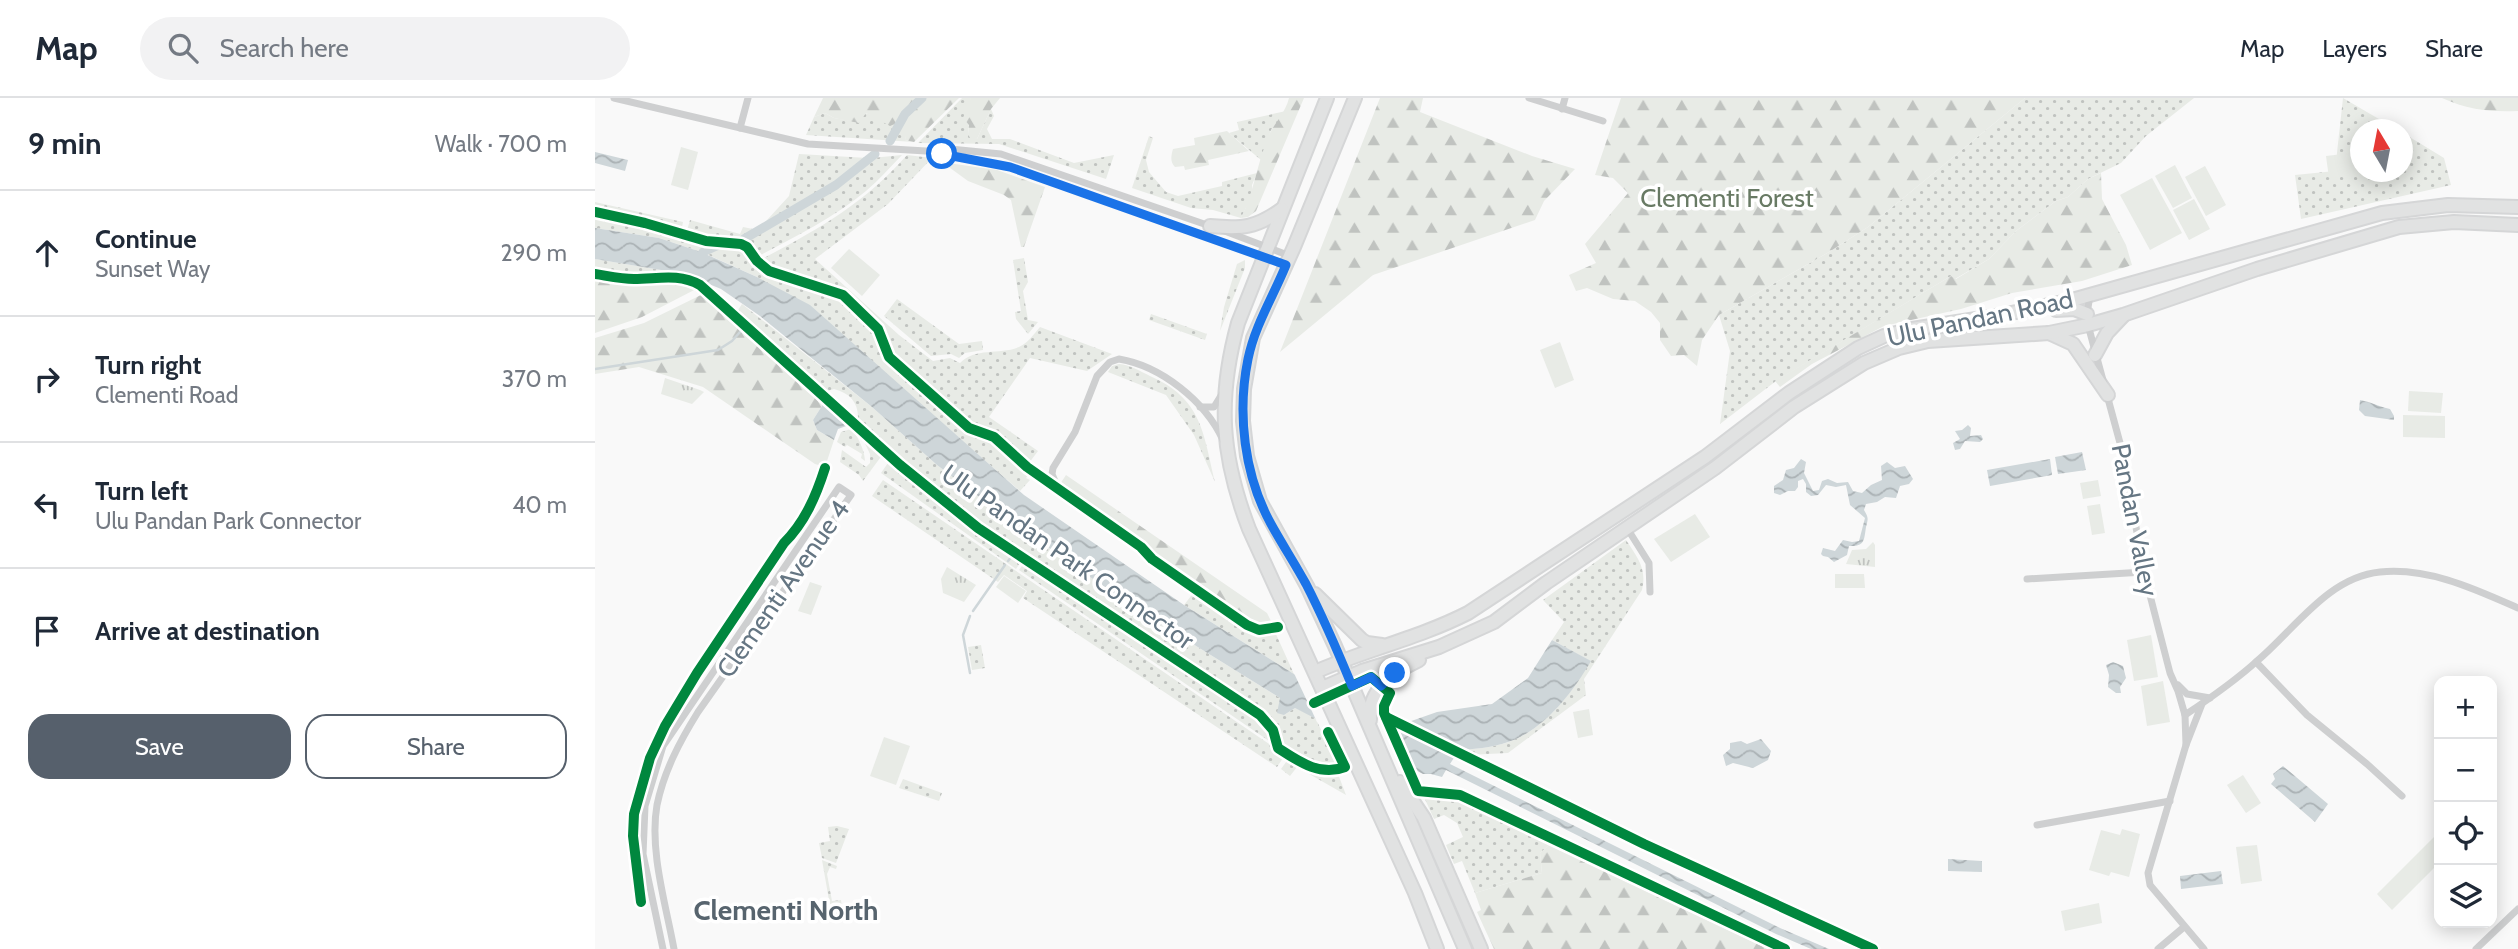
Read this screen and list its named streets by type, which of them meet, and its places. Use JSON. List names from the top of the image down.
{
  "streets": {
    "main road": ["Ulu Pandan Road"],
    "street": ["Pandan Valley", "Clementi Avenue 4"],
    "cycle path": ["Ulu Pandan Park Connector"]
  },
  "crossings": [
    ["Ulu Pandan Road", "Pandan Valley"]
  ],
  "districts": ["Clementi North"],
  "parks": ["Clementi Forest"],
  "north": "top",
  "page": {
    "header": "Map",
    "search": "Search here",
    "nav": ["Map", "Layers", "Share"],
    "heading": ["9 min", "Walk · 700 m"],
    "list": [
      ["Continue", "Sunset Way", "290 m"],
      ["Turn right", "Clementi Road", "370 m"],
      ["Turn left", "Ulu Pandan Park Connector", "40 m"],
      "Arrive at destination"
    ],
    "map_buttons": ["+", "−"],
    "buttons": ["Save", "Share"]
  }
}
